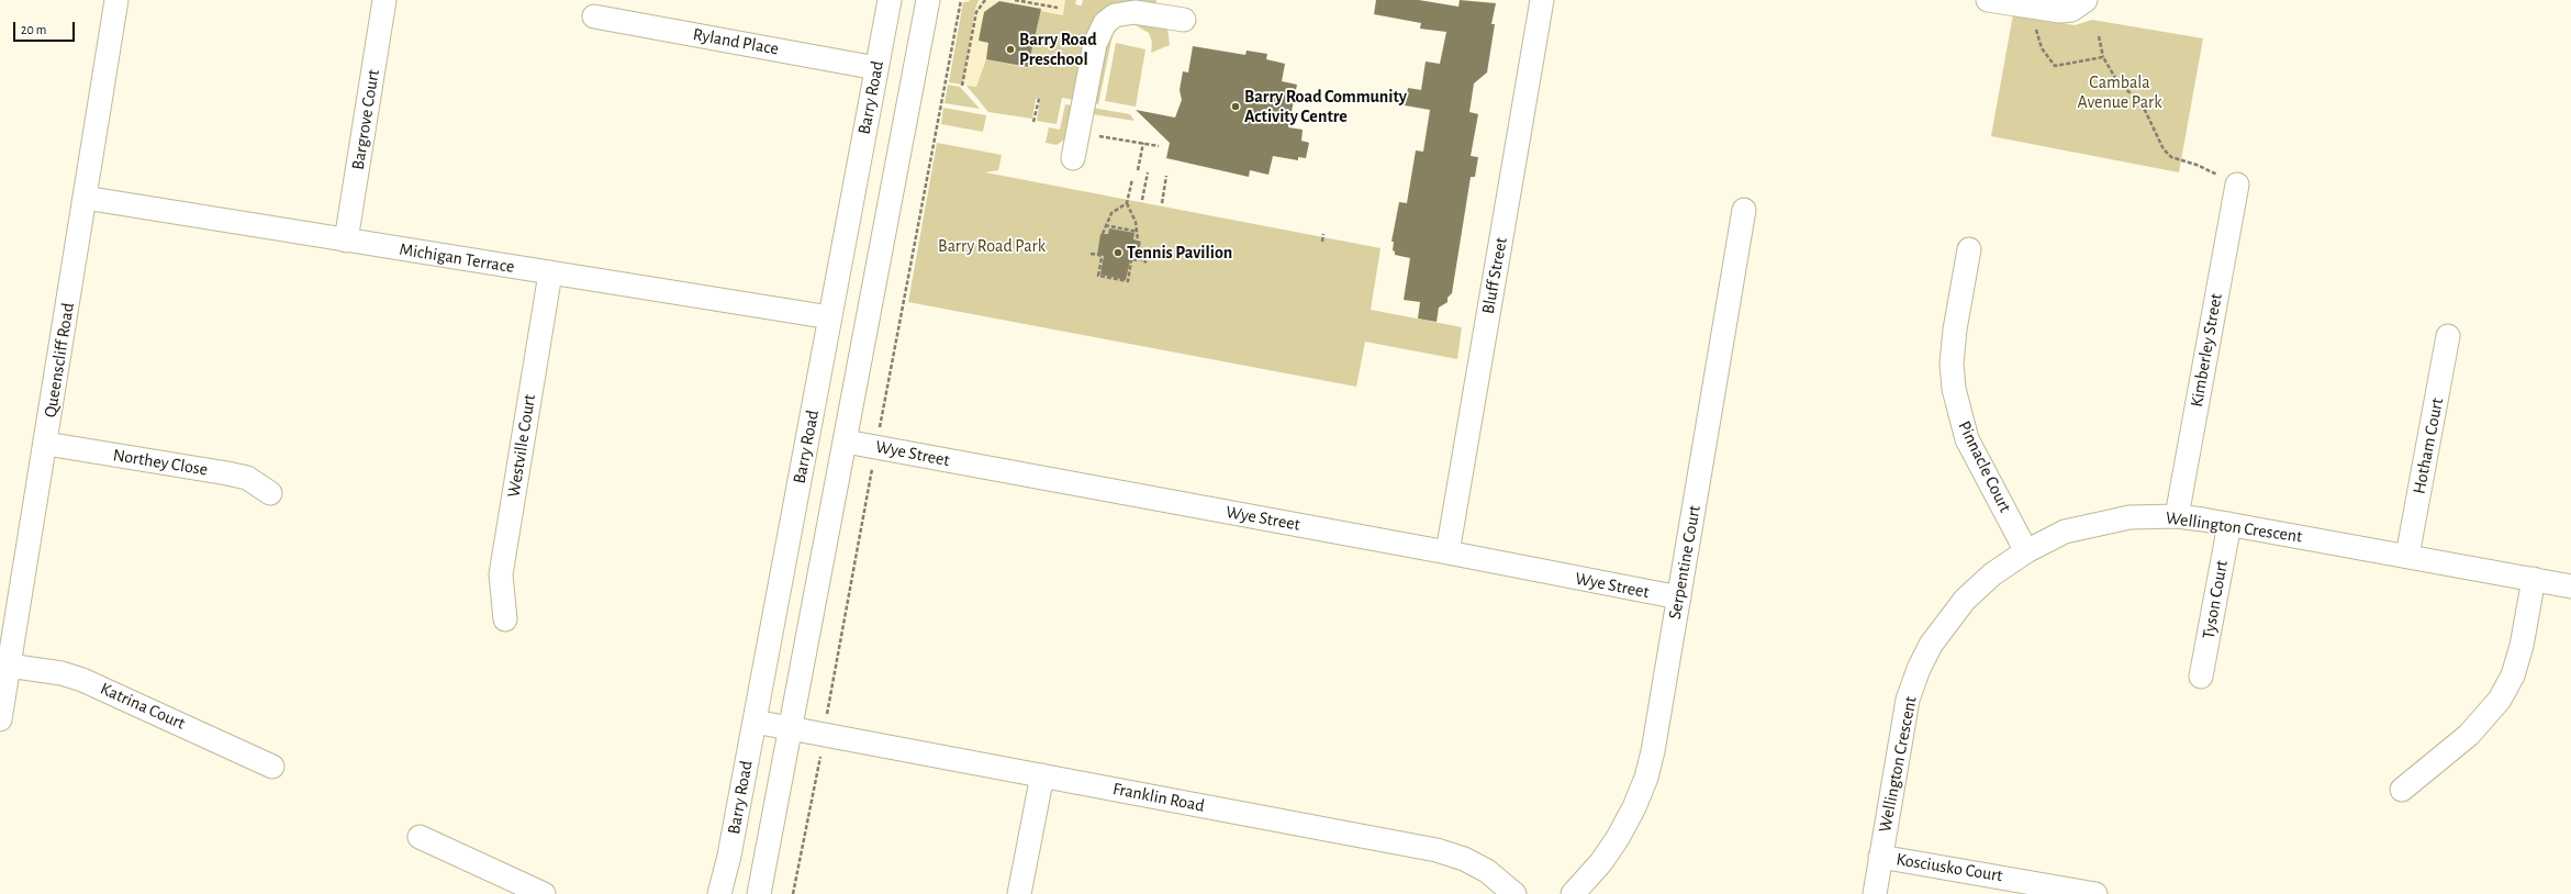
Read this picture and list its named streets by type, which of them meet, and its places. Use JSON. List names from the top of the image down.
{
  "streets": {
    "street": [
      "Ryland Place",
      "Barry Road",
      "Bargrove Court",
      "Michigan Terrace",
      "Bluff Street",
      "Kimberley Street",
      "Queenscliff Road",
      "Westville Court",
      "Hotham Court",
      "Wye Street",
      "Northey Close",
      "Pinnacle Court",
      "Wellington Crescent",
      "Serpentine Court",
      "Tyson Court",
      "Katrina Court",
      "Franklin Road",
      "Kosciusko Court"
    ]
  },
  "crossings": [
    ["Ryland Place", "Barry Road"],
    ["Barry Road", "Michigan Terrace"],
    ["Barry Road", "Franklin Road"],
    ["Bargrove Court", "Michigan Terrace"],
    ["Michigan Terrace", "Queenscliff Road"],
    ["Michigan Terrace", "Westville Court"],
    ["Bluff Street", "Wye Street"],
    ["Kimberley Street", "Wellington Crescent"],
    ["Queenscliff Road", "Northey Close"],
    ["Queenscliff Road", "Katrina Court"],
    ["Hotham Court", "Wellington Crescent"],
    ["Wye Street", "Serpentine Court"],
    ["Pinnacle Court", "Wellington Crescent"],
    ["Wellington Crescent", "Tyson Court"],
    ["Wellington Crescent", "Kosciusko Court"]
  ],
  "parks": ["Cambala Avenue Park", "Barry Road Park"],
  "places": ["Barry Road Preschool", "Barry Road Community Activity Centre", "Tennis Pavilion"],
  "scale_bar": "20 m"
}
